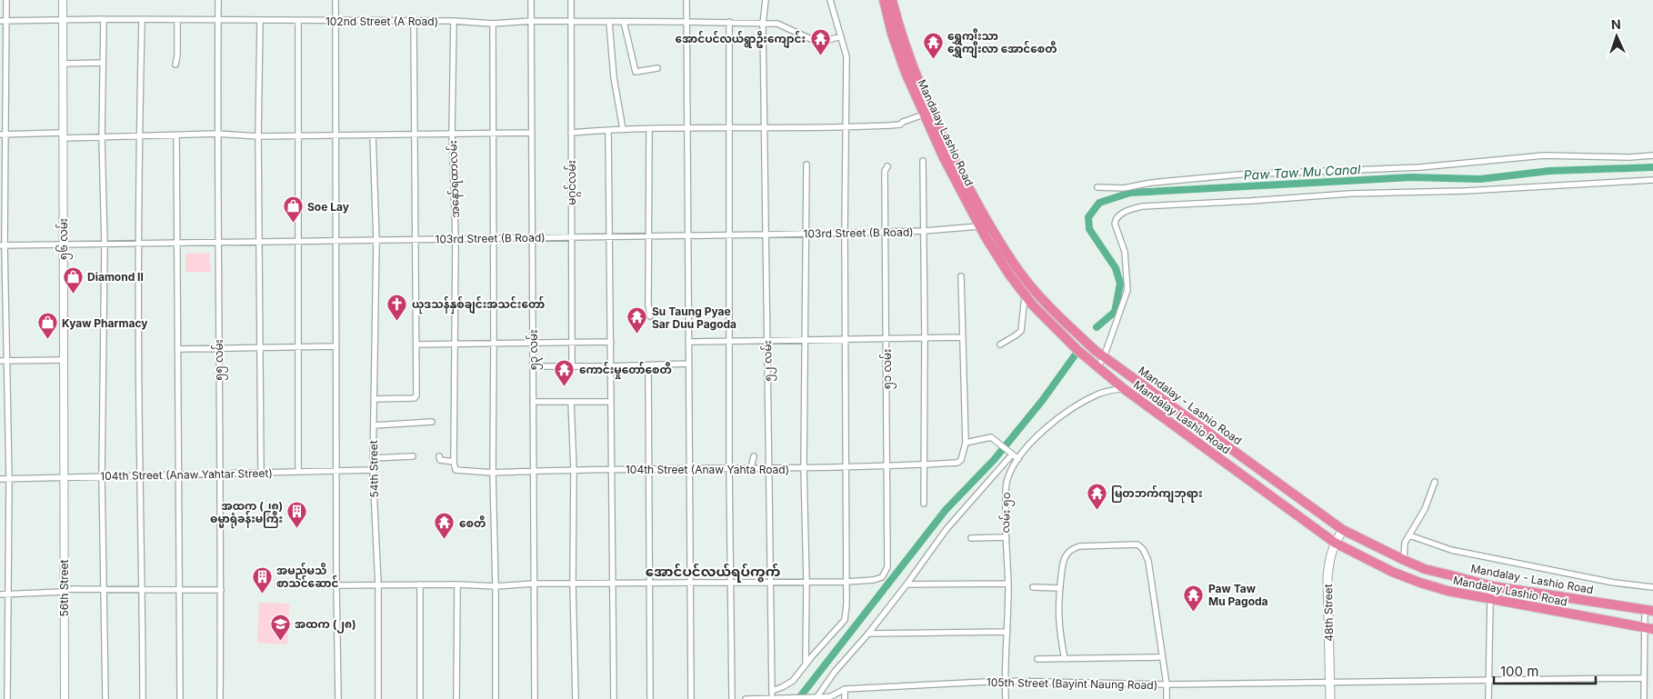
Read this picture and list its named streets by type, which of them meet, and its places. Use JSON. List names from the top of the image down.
{
  "streets": {
    "highway": ["Mandalay Lashio Road", "Mandalay - Lashio Road"],
    "main road": ["48th Street"],
    "street": [
      "102nd Street (A Road)",
      "အနော်ရထာလမ်း",
      "မဂ္ဂင်လမ်း",
      "103rd Street (B Road)",
      "၅၆ လမ်း",
      "၅၃ လမ်း",
      "၅၅ လမ်း",
      "၅၂ လမ်း",
      "၅၁ လမ်း",
      "54th Street",
      "104th Street (Anaw Yahta Road)",
      "104th Street (Anaw Yahtar Street)",
      "လမ်း ၅၀",
      "56th Street",
      "105th Street (Bayint Naung Road)"
    ]
  },
  "crossings": [
    ["102nd Street (A Road)", "အနော်ရထာလမ်း"],
    ["102nd Street (A Road)", "မဂ္ဂင်လမ်း"],
    ["102nd Street (A Road)", "၅၆ လမ်း"],
    ["102nd Street (A Road)", "၅၃ လမ်း"],
    ["102nd Street (A Road)", "၅၅ လမ်း"],
    ["102nd Street (A Road)", "၅၂ လမ်း"],
    ["Mandalay Lashio Road", "103rd Street (B Road)"],
    ["Mandalay Lashio Road", "Mandalay - Lashio Road"],
    ["Mandalay Lashio Road", "လမ်း ၅၀"],
    ["Mandalay Lashio Road", "48th Street"],
    ["အနော်ရထာလမ်း", "103rd Street (B Road)"],
    ["အနော်ရထာလမ်း", "104th Street (Anaw Yahta Road)"],
    ["မဂ္ဂင်လမ်း", "103rd Street (B Road)"],
    ["103rd Street (B Road)", "၅၆ လမ်း"],
    ["103rd Street (B Road)", "၅၃ လမ်း"],
    ["103rd Street (B Road)", "၅၅ လမ်း"],
    ["103rd Street (B Road)", "၅၂ လမ်း"],
    ["103rd Street (B Road)", "၅၁ လမ်း"],
    ["103rd Street (B Road)", "Mandalay - Lashio Road"],
    ["103rd Street (B Road)", "54th Street"],
    ["၅၆ လမ်း", "104th Street (Anaw Yahtar Street)"],
    ["၅၆ လမ်း", "56th Street"],
    ["၅၃ လမ်း", "104th Street (Anaw Yahta Road)"],
    ["၅၅ လမ်း", "104th Street (Anaw Yahtar Street)"],
    ["၅၂ လမ်း", "104th Street (Anaw Yahta Road)"],
    ["၅၂ လမ်း", "105th Street (Bayint Naung Road)"],
    ["၅၁ လမ်း", "104th Street (Anaw Yahta Road)"],
    ["Mandalay - Lashio Road", "48th Street"],
    ["54th Street", "104th Street (Anaw Yahtar Street)"],
    ["104th Street (Anaw Yahtar Street)", "56th Street"],
    ["လမ်း ၅၀", "105th Street (Bayint Naung Road)"],
    ["48th Street", "105th Street (Bayint Naung Road)"]
  ],
  "districts": ["အောင်ပင်လယ်ရပ်ကွက်"],
  "water": ["Paw Taw Mu Canal"],
  "places": {
    "temple": [
      "အောင်ပင်လယ်ရွာဦးကျောင်း",
      "ရွှေကျီးသာ ရွှေကျီးလာ အောင်စေတီ",
      "Su Taung Pyae Sar Duu Pagoda",
      "ကောင်းမှုတော်စေတီ",
      "မြတဘက်ကျဘုရား",
      "စေတီ",
      "Paw Taw Mu Pagoda"
    ],
    "shop": ["Soe Lay", "Diamond II", "Kyaw Pharmacy"],
    "church": ["ယုဒသန်နှစ်ချင်းအသင်းတော်"],
    "building": ["အထက (၂၈) ဓမ္မာရုံခန်းမကြီး", "အမည်မသိ စာသင်ဆောင်"],
    "school or university": ["အထက (၂၈)"]
  },
  "scale_bar": "100 m",
  "north": "top"
}
